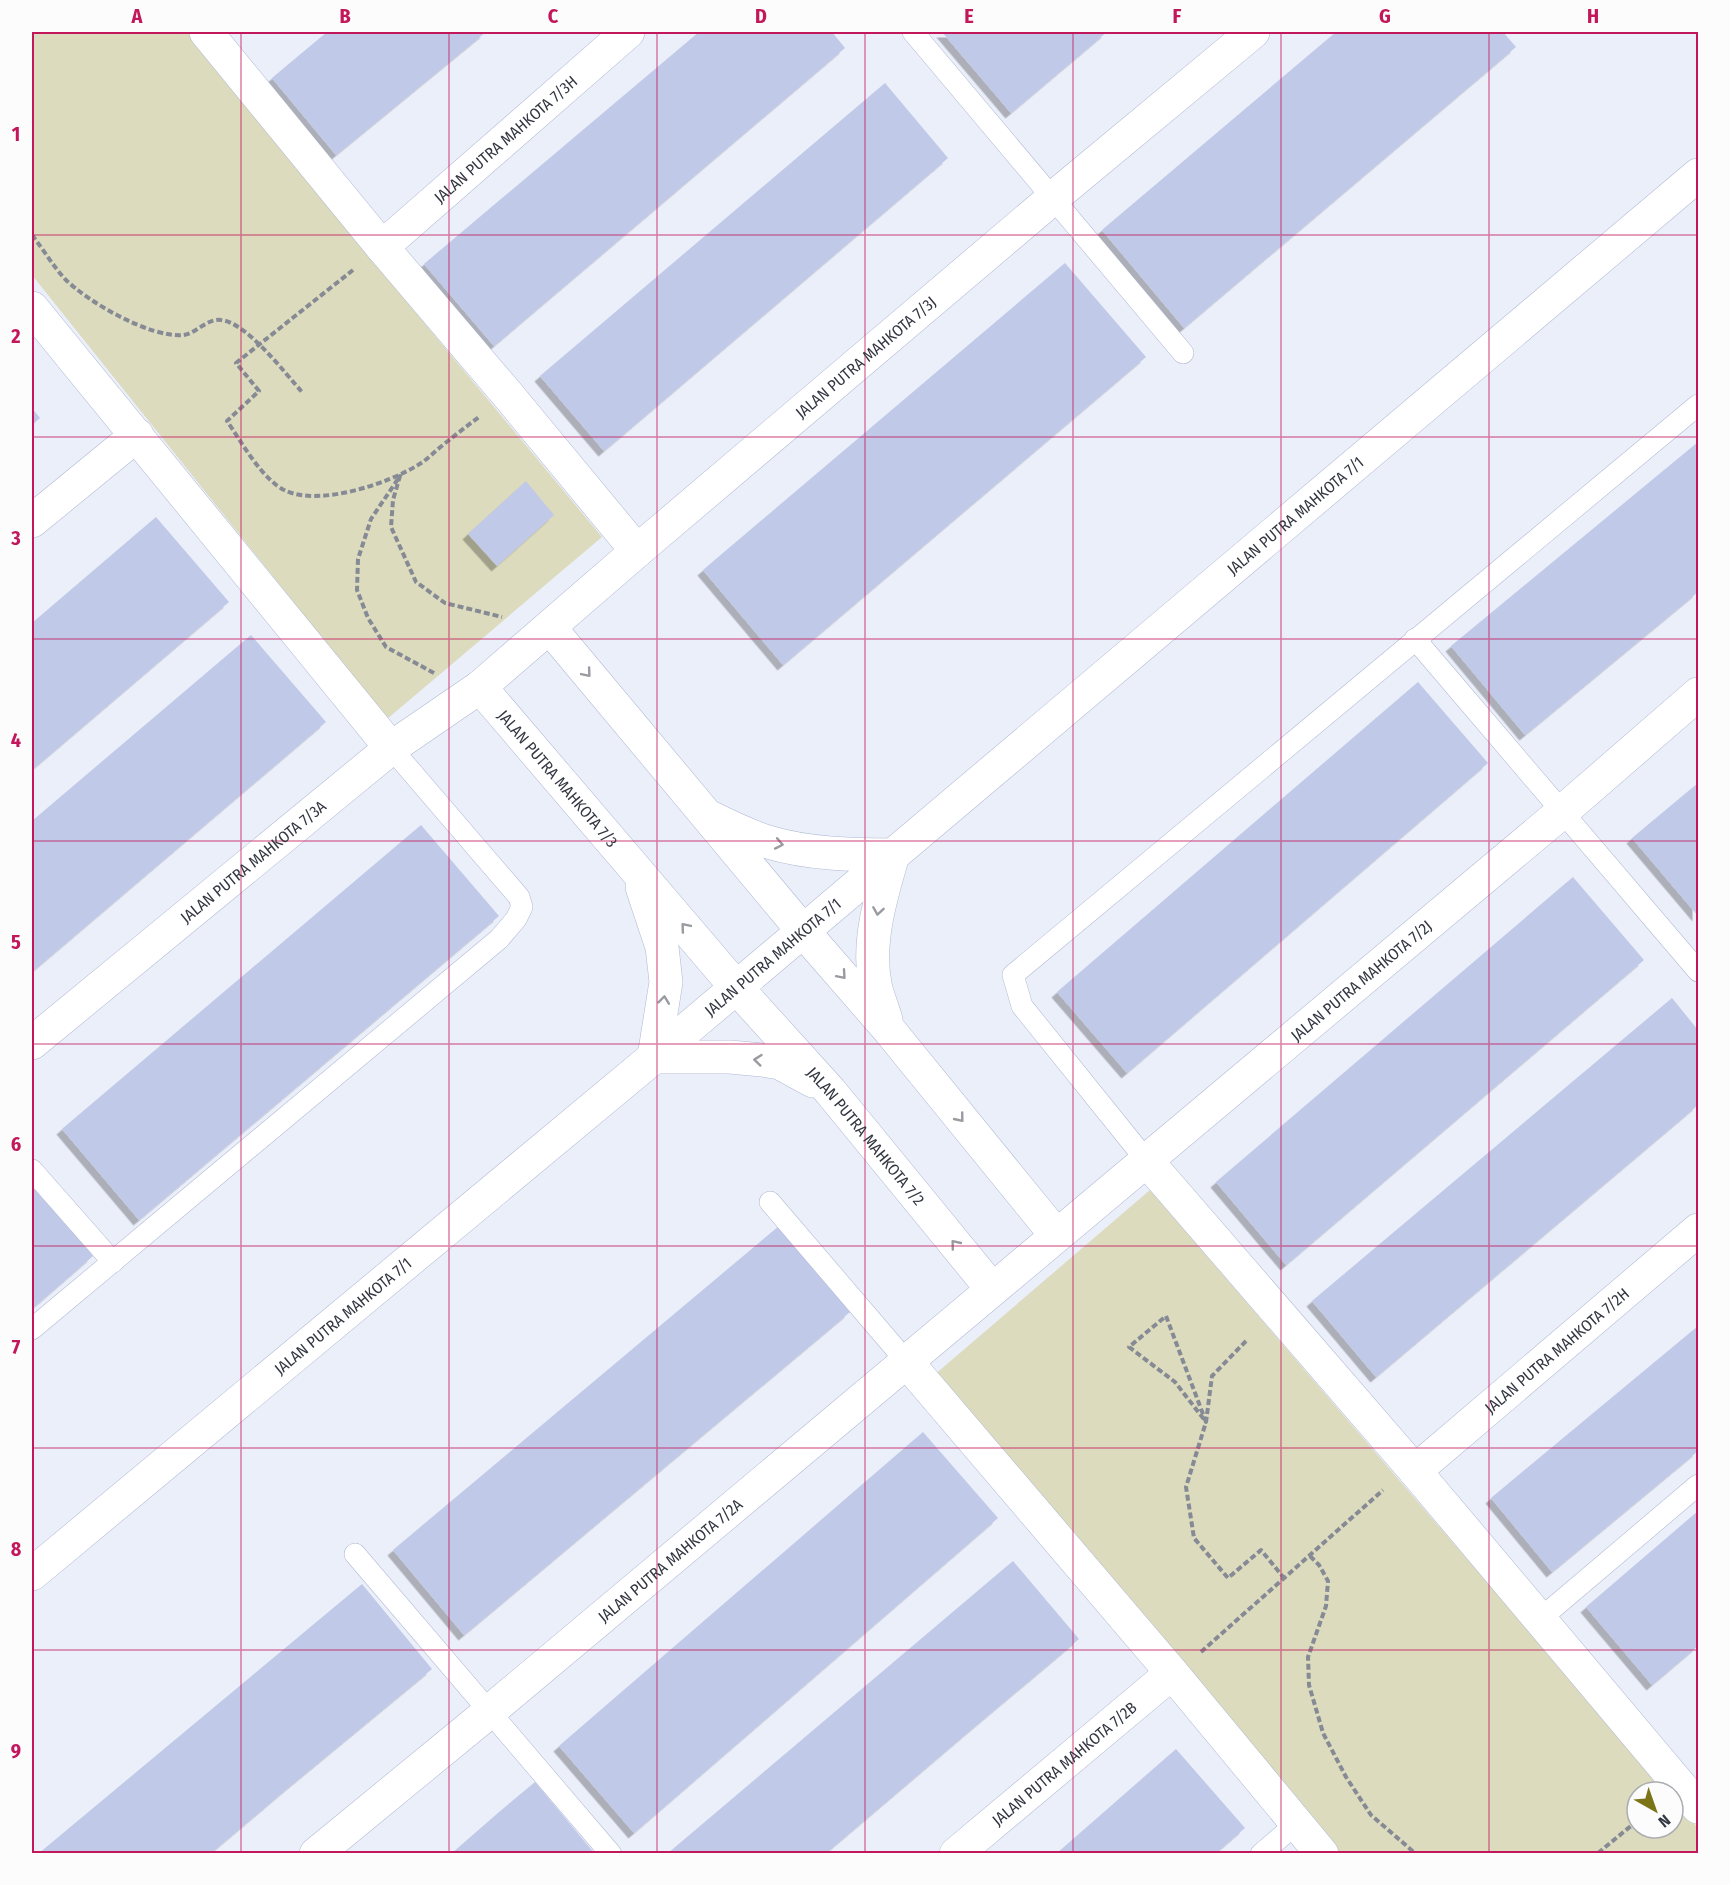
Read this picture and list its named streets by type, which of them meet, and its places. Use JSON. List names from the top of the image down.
{
  "streets": {
    "street": [
      "JALAN PUTRA MAHKOTA 7/3H",
      "JALAN PUTRA MAHKOTA 7/3J",
      "JALAN PUTRA MAHKOTA 7/1",
      "JALAN PUTRA MAHKOTA 7/3",
      "JALAN PUTRA MAHKOTA 7/3A",
      "JALAN PUTRA MAHKOTA 7/2J",
      "JALAN PUTRA MAHKOTA 7/2",
      "JALAN PUTRA MAHKOTA 7/2H",
      "JALAN PUTRA MAHKOTA 7/2A",
      "JALAN PUTRA MAHKOTA 7/2B"
    ]
  },
  "crossings": [
    ["JALAN PUTRA MAHKOTA 7/3J", "JALAN PUTRA MAHKOTA 7/3"],
    ["JALAN PUTRA MAHKOTA 7/3J", "JALAN PUTRA MAHKOTA 7/3A"],
    ["JALAN PUTRA MAHKOTA 7/1", "JALAN PUTRA MAHKOTA 7/3"],
    ["JALAN PUTRA MAHKOTA 7/1", "JALAN PUTRA MAHKOTA 7/2"],
    ["JALAN PUTRA MAHKOTA 7/3", "JALAN PUTRA MAHKOTA 7/3A"],
    ["JALAN PUTRA MAHKOTA 7/3", "JALAN PUTRA MAHKOTA 7/2"],
    ["JALAN PUTRA MAHKOTA 7/2J", "JALAN PUTRA MAHKOTA 7/2A"],
    ["JALAN PUTRA MAHKOTA 7/2", "JALAN PUTRA MAHKOTA 7/2A"]
  ],
  "north": "bottom right",
  "grid": {
    "columns": [
      "A",
      "B",
      "C",
      "D",
      "E",
      "F",
      "G",
      "H"
    ],
    "rows": [
      "1",
      "2",
      "3",
      "4",
      "5",
      "6",
      "7",
      "8",
      "9"
    ]
  }
}
